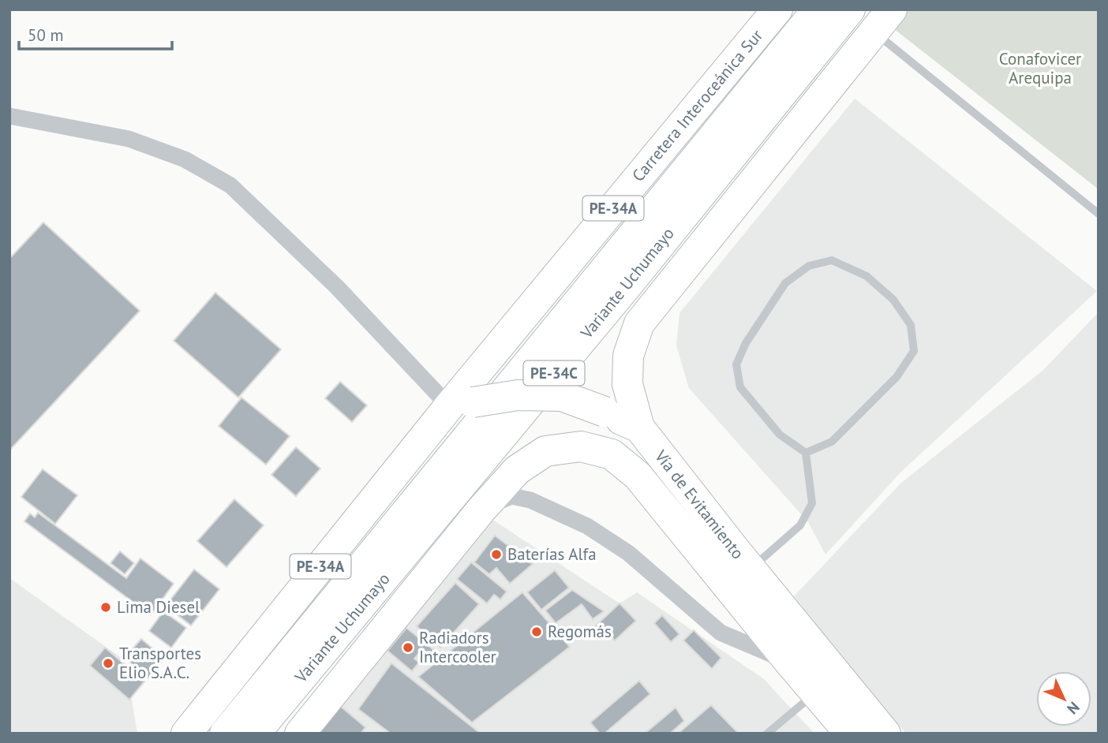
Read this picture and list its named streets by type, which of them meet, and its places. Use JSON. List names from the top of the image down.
{
  "streets": {
    "highway": [
      "Carretera Interoceánica Sur",
      "PE-34A",
      "Variante Uchumayo",
      "PE-34C",
      "Vía de Evitamiento"
    ]
  },
  "crossings": [
    ["Carretera Interoceánica Sur", "PE-34A"],
    ["Carretera Interoceánica Sur", "Vía de Evitamiento"],
    ["PE-34A", "Vía de Evitamiento"],
    ["Variante Uchumayo", "Vía de Evitamiento"]
  ],
  "parks": ["Conafovicer Arequipa"],
  "places": [
    "Baterías Alfa",
    "Lima Diesel",
    "Regomás",
    "Radiadors Intercooler",
    "Transportes Elio S.A.C."
  ],
  "scale_bar": "50 m",
  "north": "bottom right"
}
